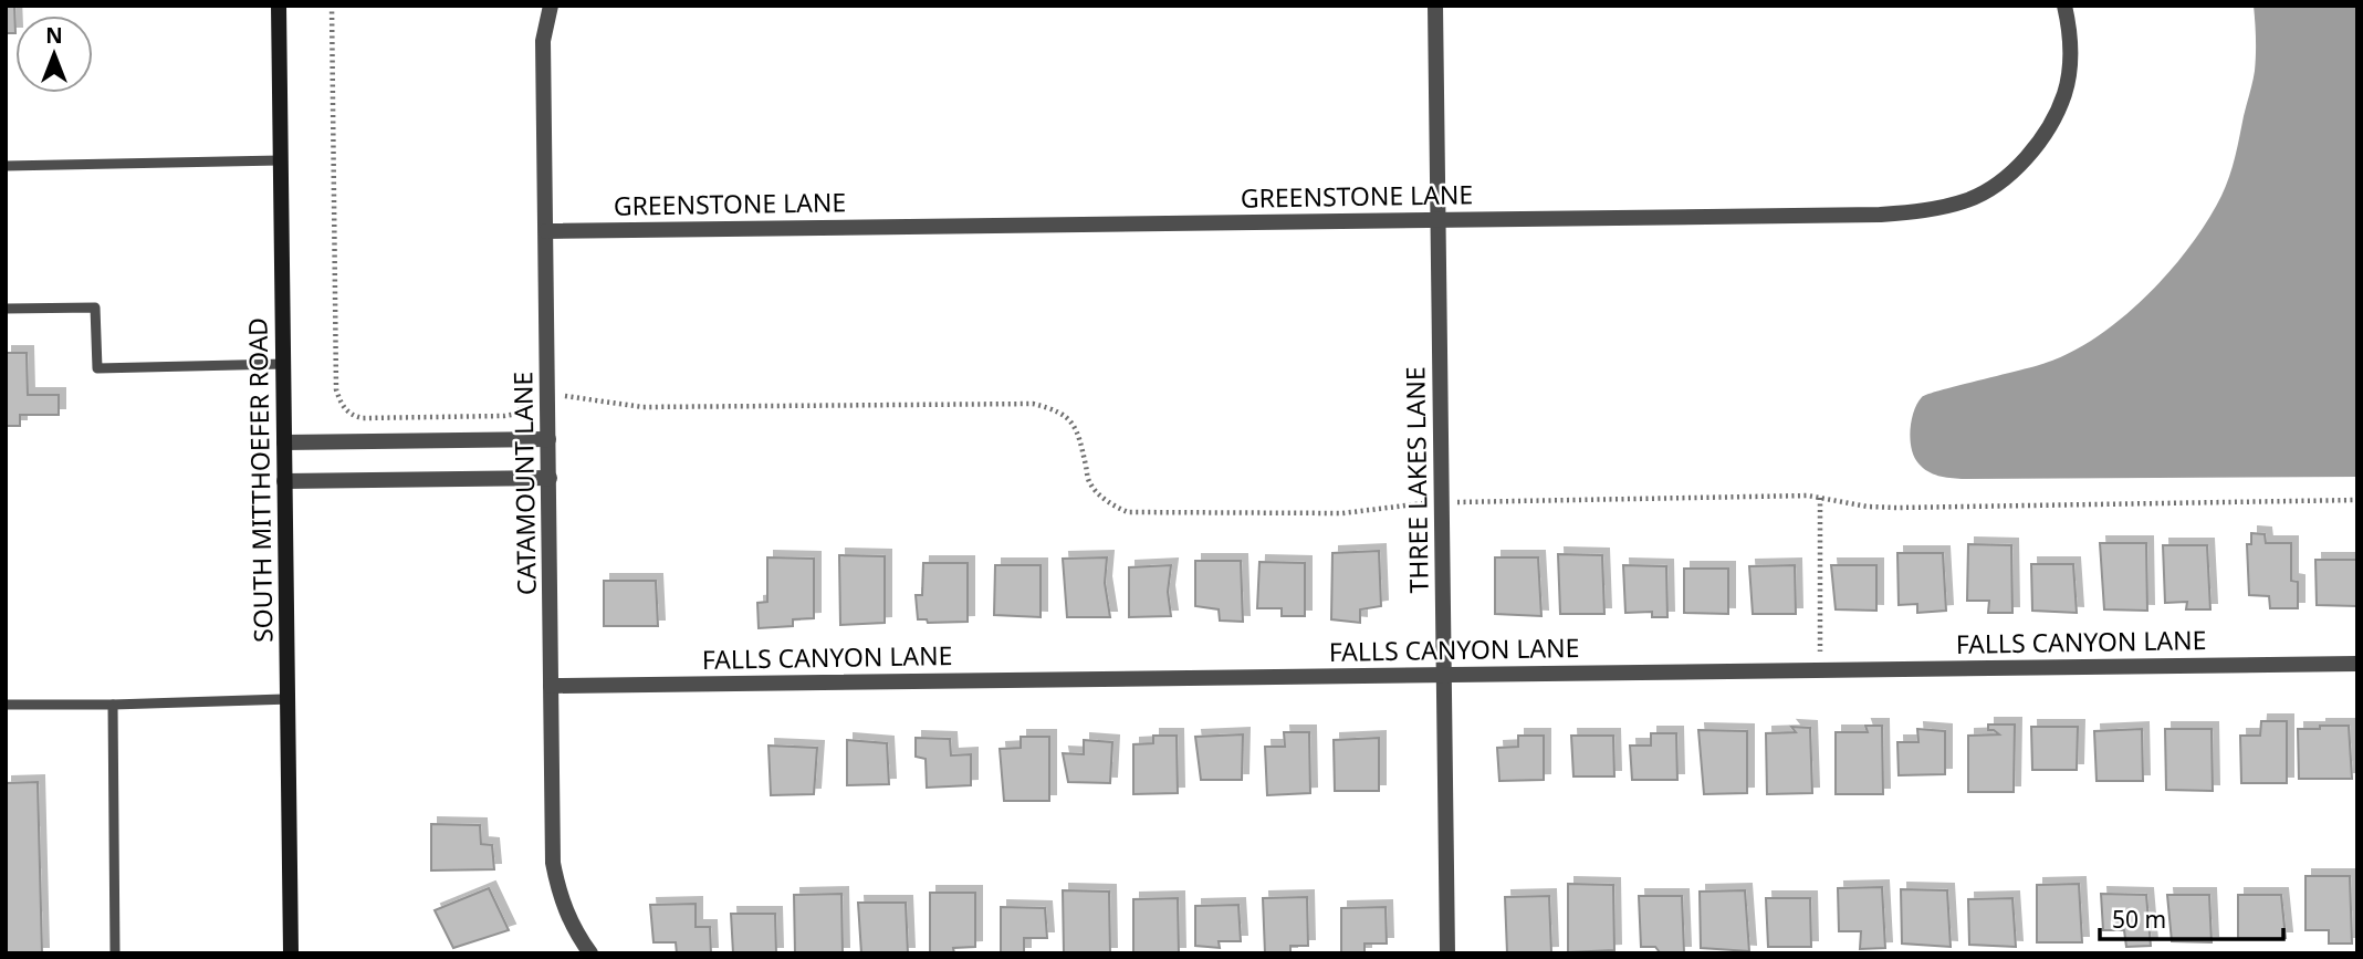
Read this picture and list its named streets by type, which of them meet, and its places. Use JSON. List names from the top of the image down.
{
  "streets": {
    "main road": ["SOUTH MITTHOEFER ROAD"],
    "street": [
      "GREENSTONE LANE",
      "THREE LAKES LANE",
      "CATAMOUNT LANE",
      "FALLS CANYON LANE"
    ]
  },
  "crossings": [
    ["GREENSTONE LANE", "THREE LAKES LANE"],
    ["GREENSTONE LANE", "CATAMOUNT LANE"],
    ["THREE LAKES LANE", "FALLS CANYON LANE"],
    ["CATAMOUNT LANE", "FALLS CANYON LANE"]
  ],
  "scale_bar": "50 m",
  "north": "top"
}
